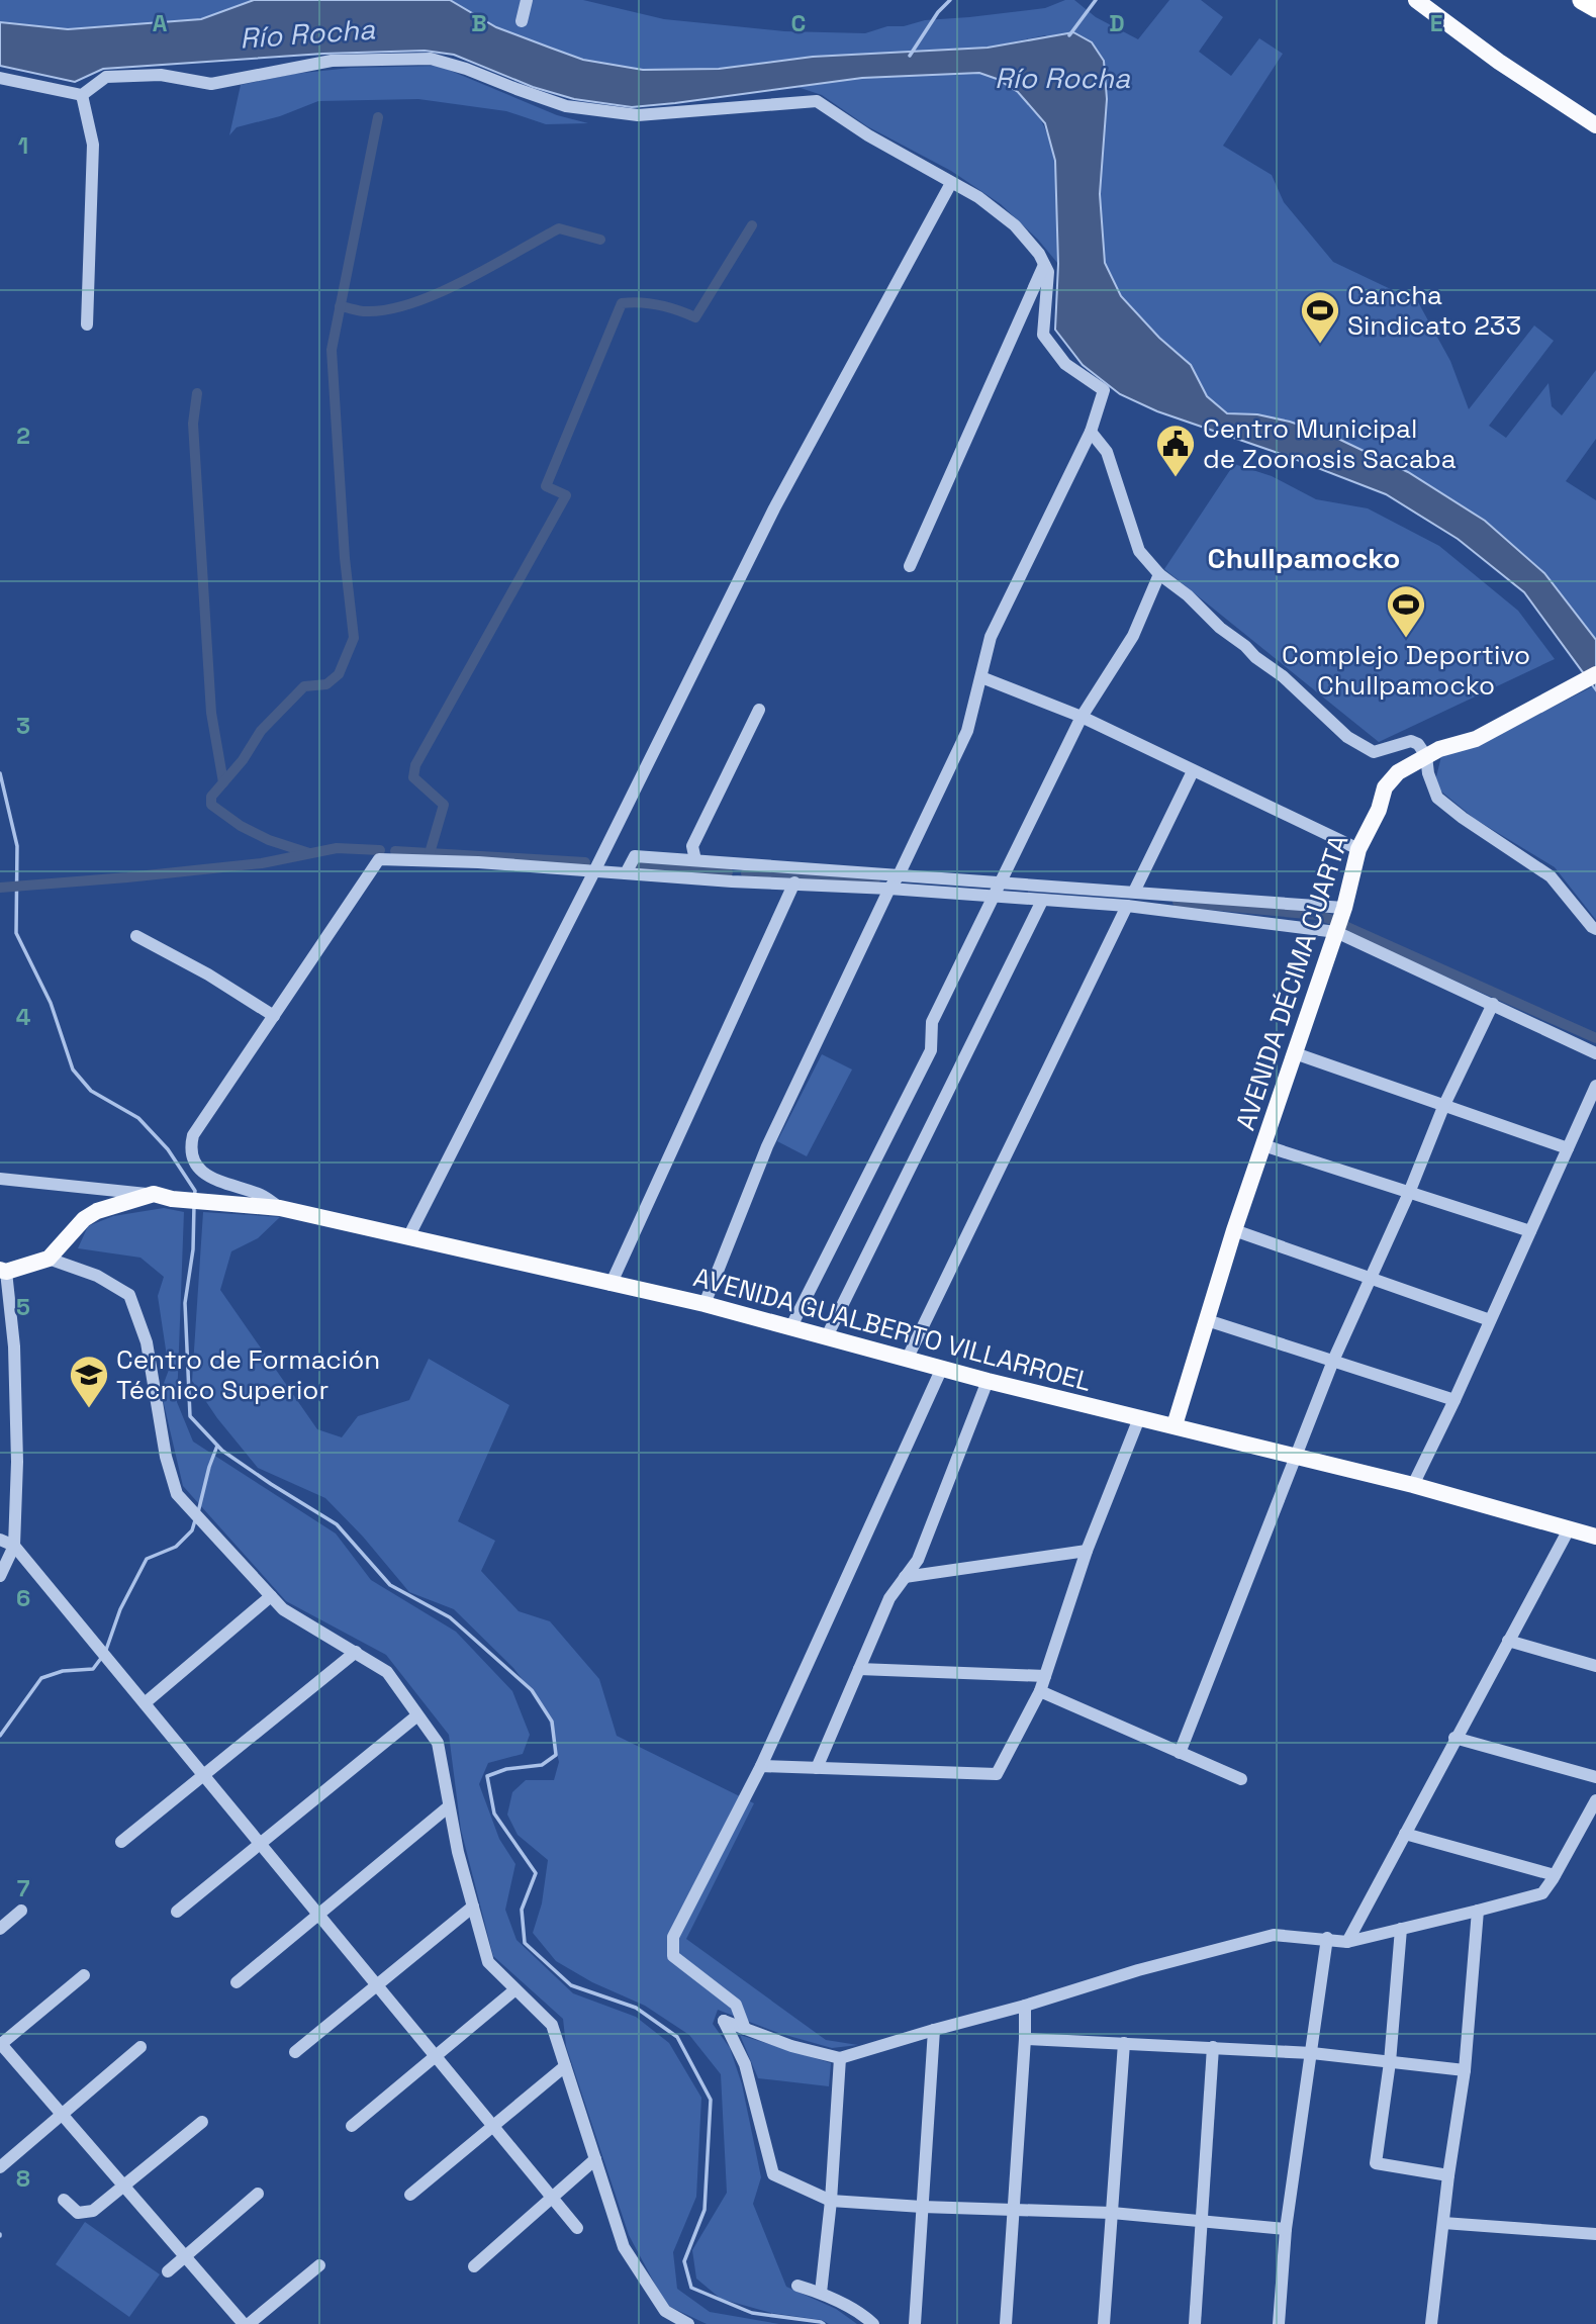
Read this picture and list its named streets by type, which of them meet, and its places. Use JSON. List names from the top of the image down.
{
  "streets": {
    "main road": ["AVENIDA DÉCIMA CUARTA", "AVENIDA GUALBERTO VILLARROEL"]
  },
  "crossings": [
    ["AVENIDA DÉCIMA CUARTA", "AVENIDA GUALBERTO VILLARROEL"]
  ],
  "districts": ["Chullpamocko"],
  "water": ["Río Rocha"],
  "places": {
    "sports": ["Cancha Sindicato 233", "Complejo Deportivo Chullpamocko"],
    "public building": ["Centro Municipal de Zoonosis Sacaba"],
    "school or university": ["Centro de Formación Técnico Superior"]
  },
  "grid": {
    "columns": [
      "A",
      "B",
      "C",
      "D",
      "E"
    ],
    "rows": [
      "1",
      "2",
      "3",
      "4",
      "5",
      "6",
      "7",
      "8"
    ]
  }
}
